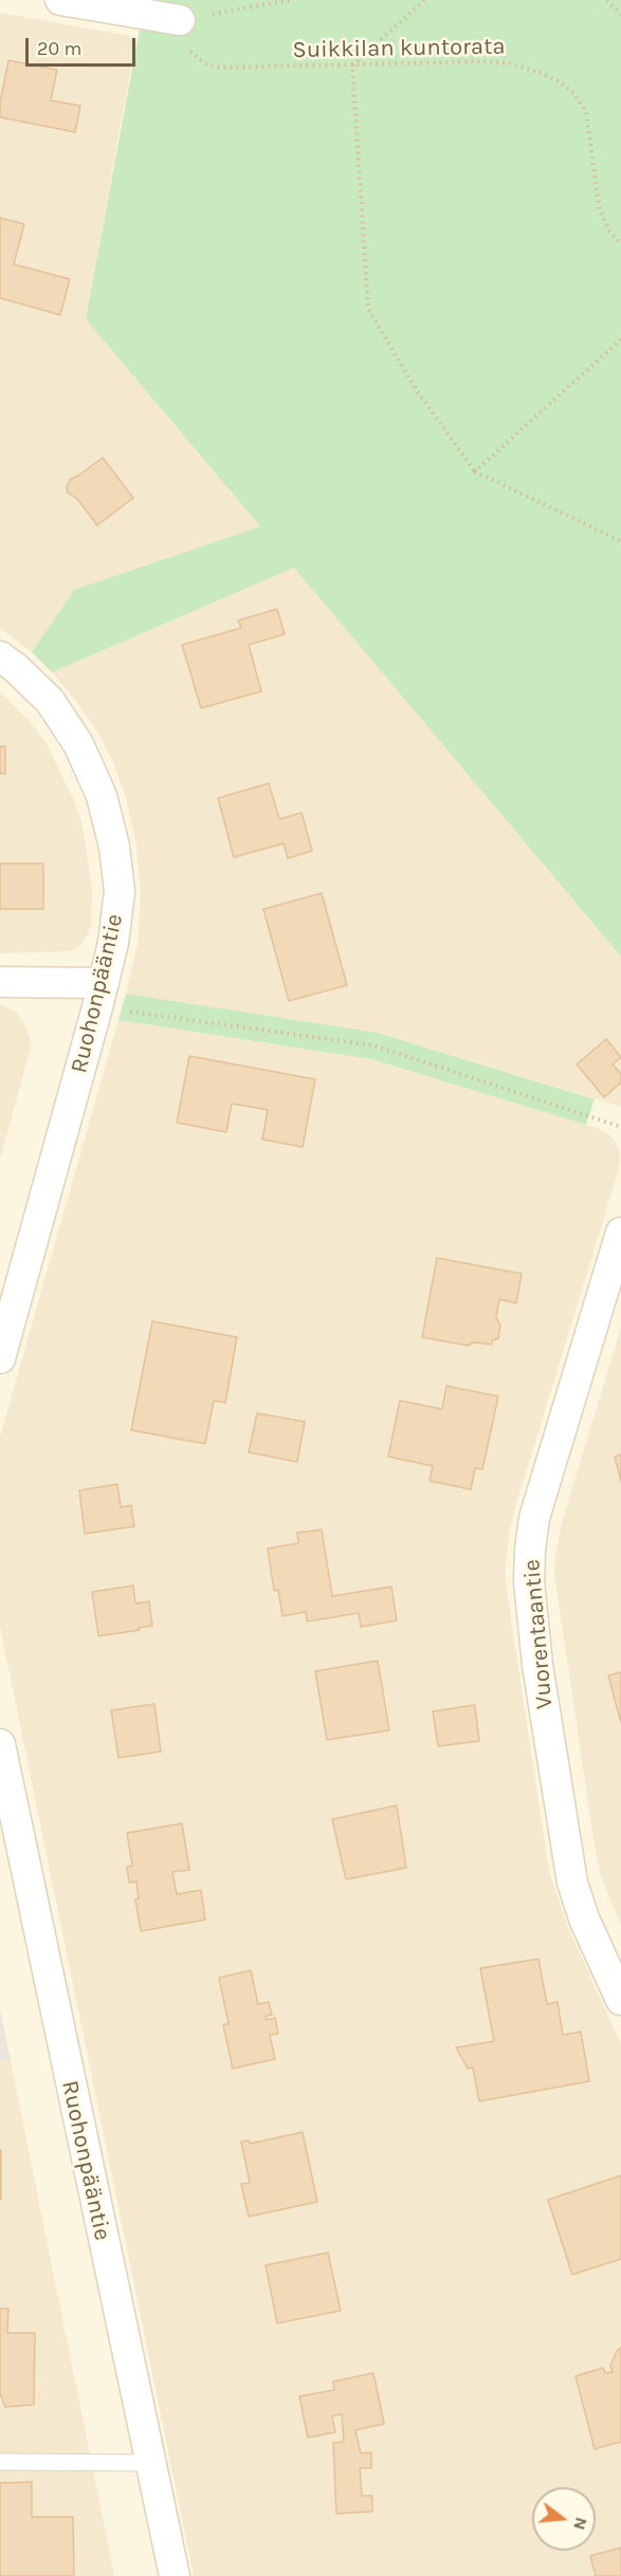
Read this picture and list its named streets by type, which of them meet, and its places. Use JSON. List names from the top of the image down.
{
  "streets": {
    "street": ["Ruohonpääntie", "Vuorentaantie"],
    "path": ["Suikkilan kuntorata"]
  },
  "scale_bar": "20 m",
  "north": "right"
}
